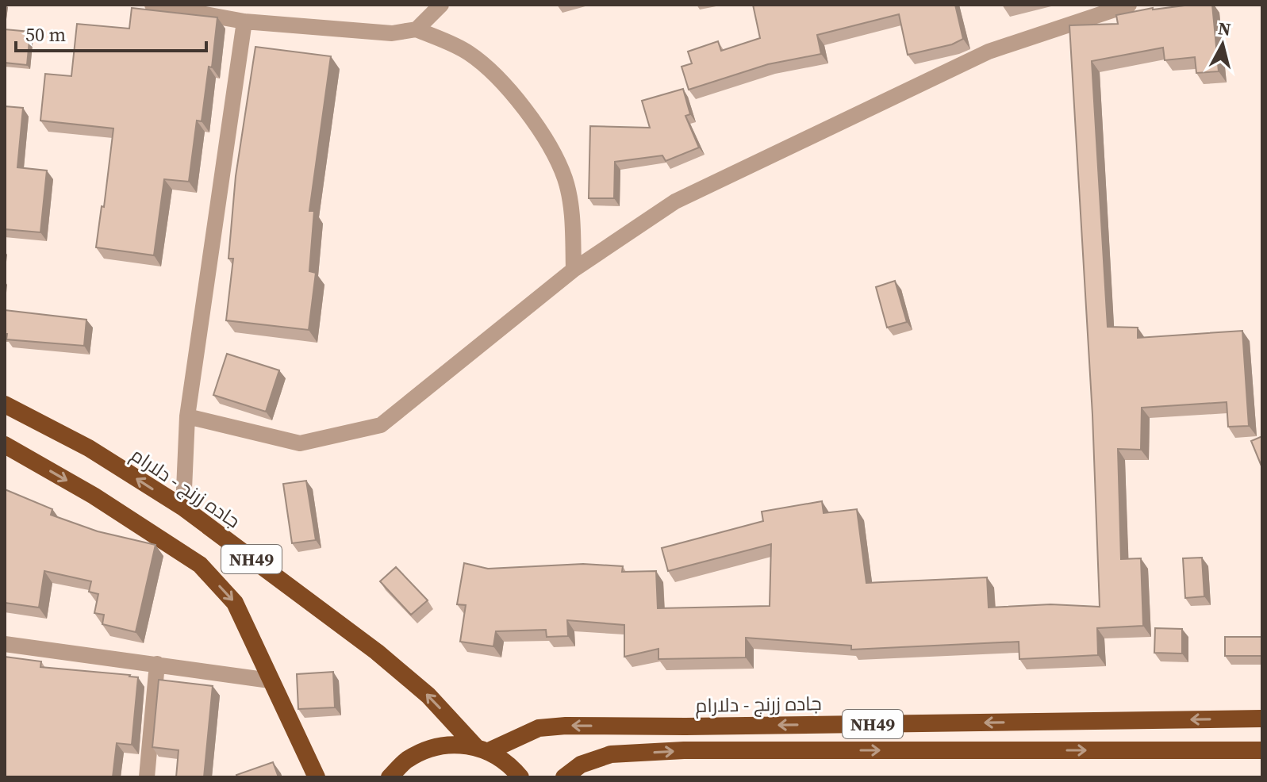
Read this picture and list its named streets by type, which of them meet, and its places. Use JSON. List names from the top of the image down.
{
  "streets": {
    "highway": ["جاده زرنج - دلارام", "NH49"]
  },
  "crossings": [
    ["جاده زرنج - دلارام", "NH49"]
  ],
  "scale_bar": "50 m",
  "north": "top"
}
